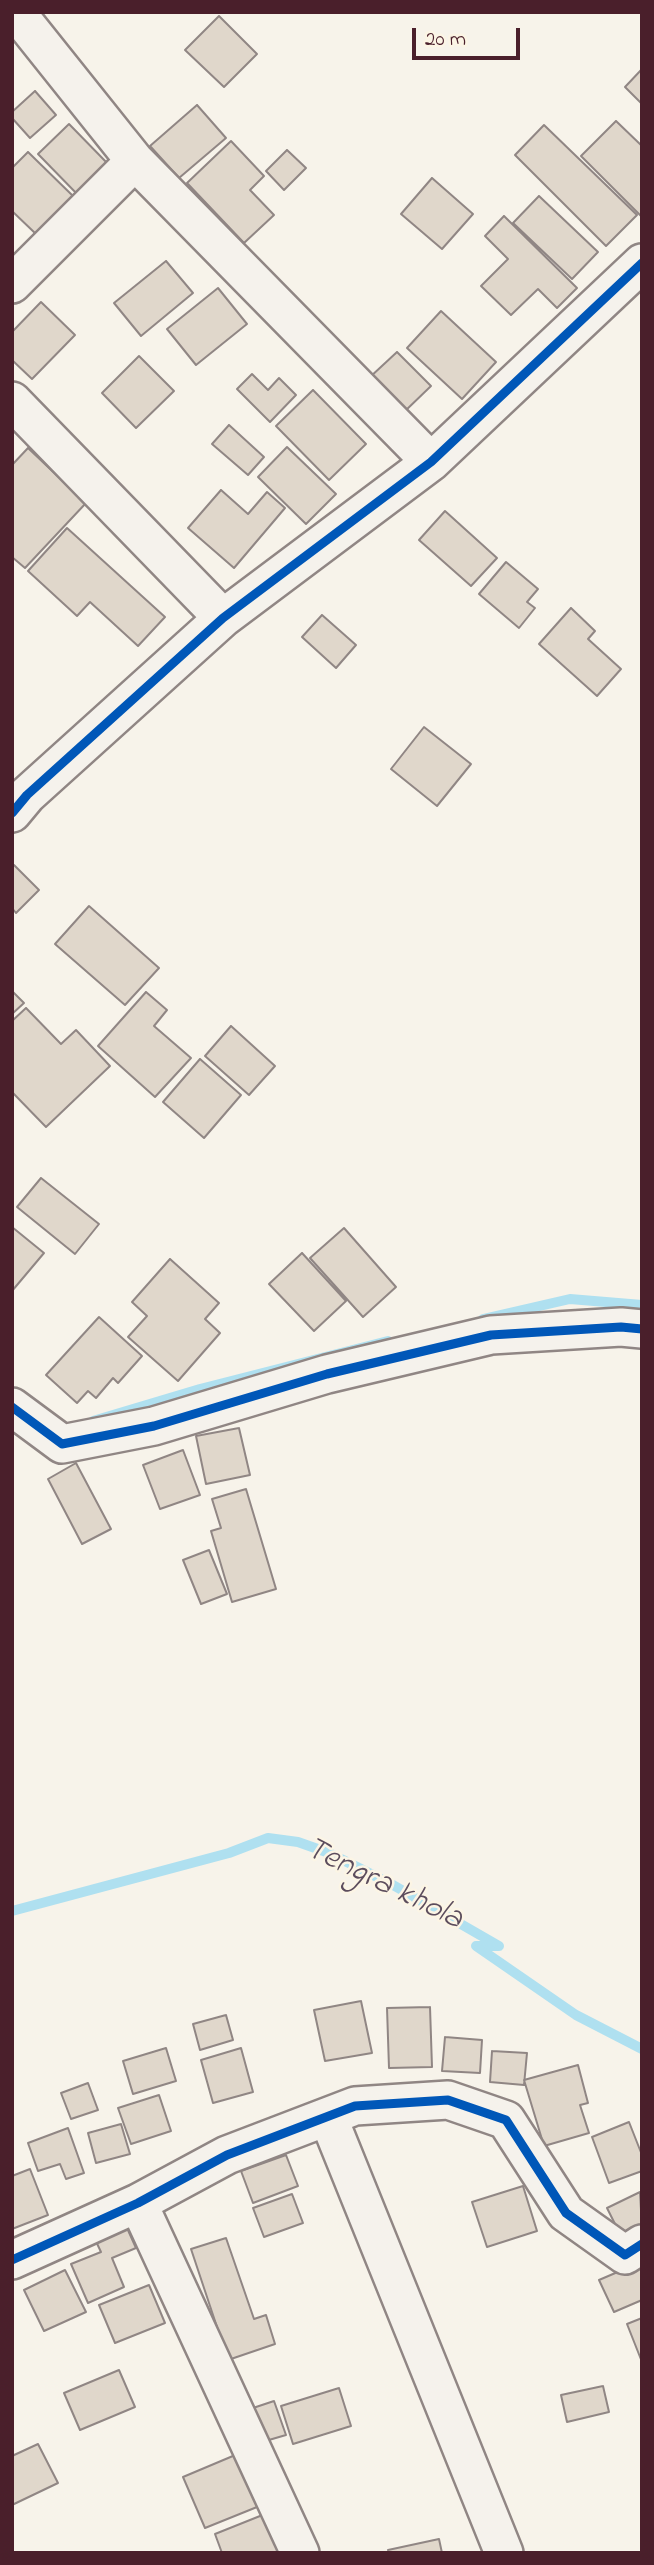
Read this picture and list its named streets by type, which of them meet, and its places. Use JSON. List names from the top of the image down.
{
  "water": ["Tengra khola"],
  "scale_bar": "20 m"
}
